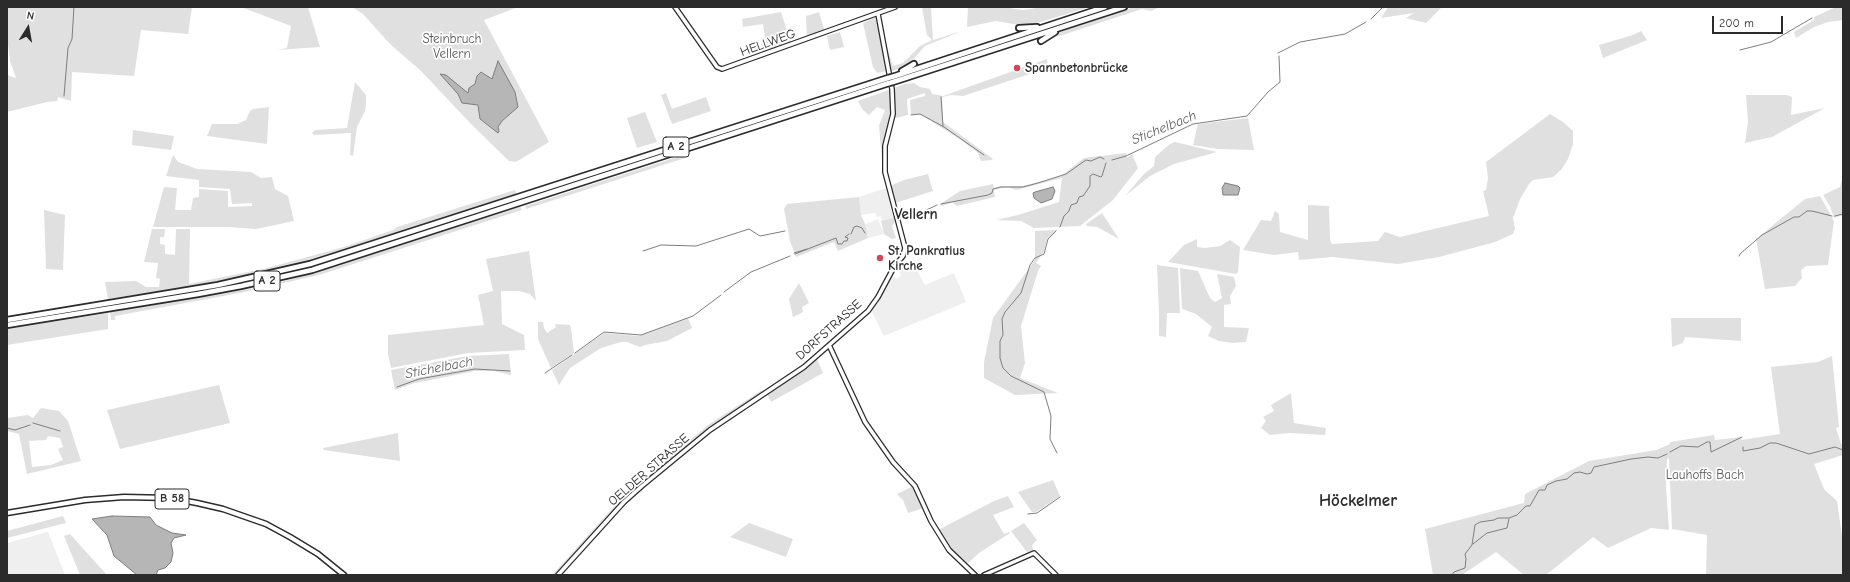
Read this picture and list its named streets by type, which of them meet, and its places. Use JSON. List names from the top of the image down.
{
  "streets": {
    "highway": ["A 2"],
    "main road": ["B 58"],
    "street": ["HELLWEG", "DORFSTRASSE", "OELDER STRASSE"]
  },
  "crossings": [
    ["HELLWEG", "DORFSTRASSE"],
    ["DORFSTRASSE", "OELDER STRASSE"]
  ],
  "districts": ["Vellern", "Höckelmer"],
  "water": ["Stichelbach"],
  "parks": ["Steinbruch Vellern", "Lauhoffs Bach"],
  "places": ["Spannbetonbrücke", "St. Pankratius Kirche"],
  "scale_bar": "200 m",
  "north": "top"
}
